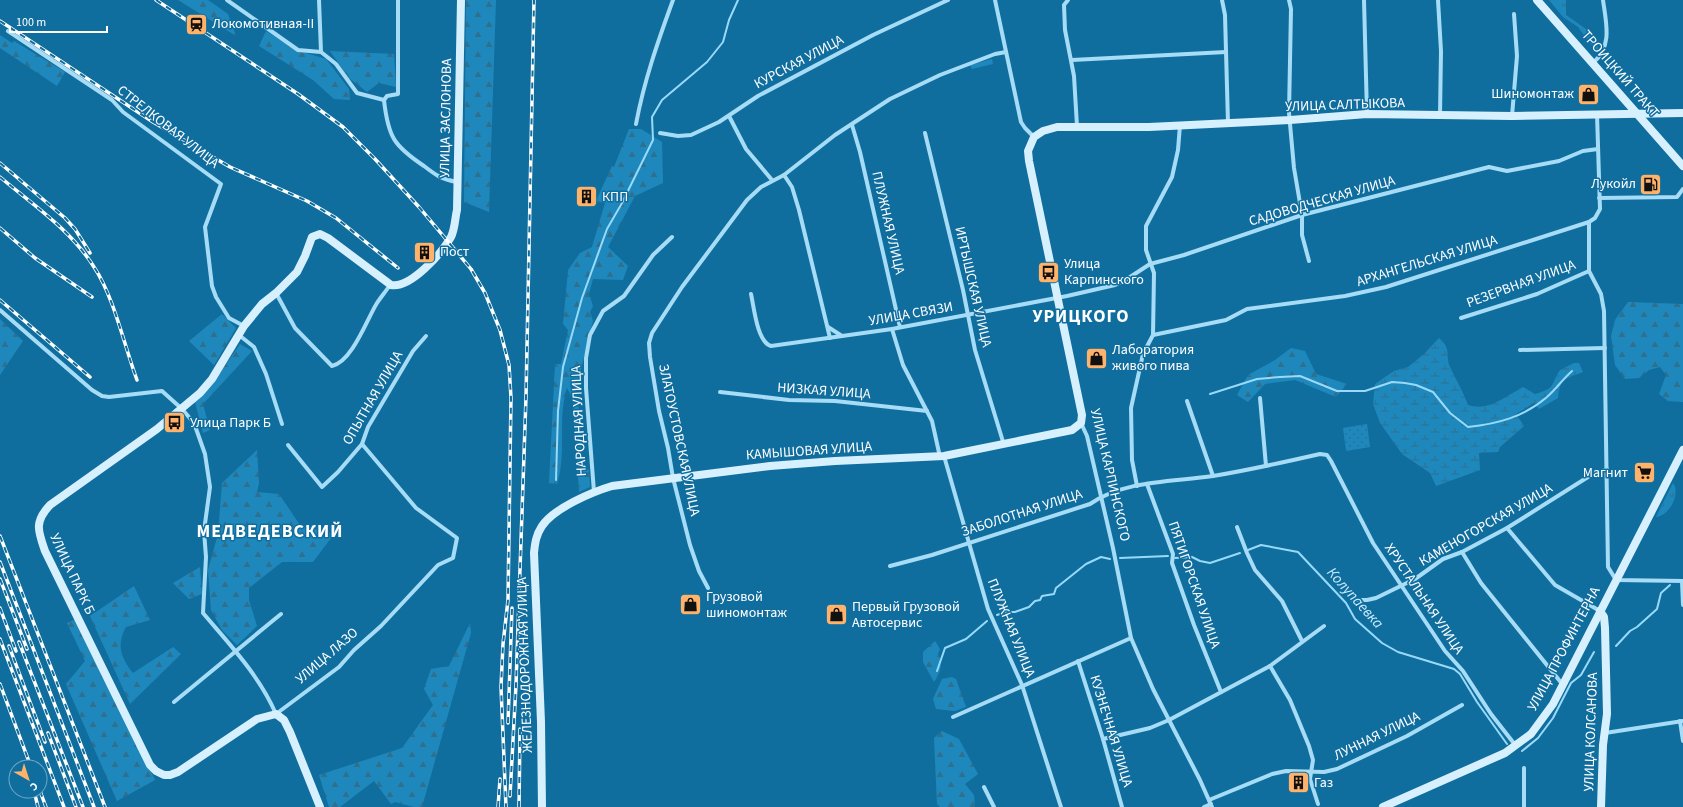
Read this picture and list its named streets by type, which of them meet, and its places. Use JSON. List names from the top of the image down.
{
  "streets": {
    "main road": [
      "ТРОИЦКИЙ ТРАКТ",
      "УЛИЦА САЛТЫКОВА",
      "УЛИЦА ЗАСЛОНОВА",
      "КАМЫШОВАЯ УЛИЦА",
      "УЛИЦА КАРПИНСКОГО",
      "УЛИЦА ПАРК Б",
      "УЛИЦА ПРОФИНТЕРНА",
      "УЛИЦА ЛАЗО",
      "ЖЕЛЕЗНОДОРОЖНАЯ УЛИЦА",
      "УЛИЦА КОЛСАНОВА"
    ],
    "street": [
      "КУРСКАЯ УЛИЦА",
      "СТРЕЛКОВАЯ УЛИЦА",
      "САДОВОДЧЕСКАЯ УЛИЦА",
      "ПЛУЖНАЯ УЛИЦА",
      "АРХАНГЕЛЬСКАЯ УЛИЦА",
      "РЕЗЕРВНАЯ УЛИЦА",
      "ИРТЫШСКАЯ УЛИЦА",
      "УЛИЦА СВЯЗИ",
      "НИЗКАЯ УЛИЦА",
      "ОПЫТНАЯ УЛИЦА",
      "НАРОДНАЯ УЛИЦА",
      "ЗЛАТОУСТОВСКАЯ УЛИЦА",
      "ЗАБОЛОТНАЯ УЛИЦА",
      "КАМЕНОГОРСКАЯ УЛИЦА",
      "ПЯТИГОРСКАЯ УЛИЦА",
      "ХРУСТАЛЬНАЯ УЛИЦА",
      "КУЗНЕЧНАЯ УЛИЦА",
      "ЛУННАЯ УЛИЦА"
    ]
  },
  "crossings": [
    ["ТРОИЦКИЙ ТРАКТ", "УЛИЦА САЛТЫКОВА"],
    ["УЛИЦА САЛТЫКОВА", "УЛИЦА КАРПИНСКОГО"],
    ["САДОВОДЧЕСКАЯ УЛИЦА", "УЛИЦА СВЯЗИ"],
    ["САДОВОДЧЕСКАЯ УЛИЦА", "УЛИЦА КАРПИНСКОГО"],
    ["ПЛУЖНАЯ УЛИЦА", "УЛИЦА СВЯЗИ"],
    ["ПЛУЖНАЯ УЛИЦА", "НИЗКАЯ УЛИЦА"],
    ["ПЛУЖНАЯ УЛИЦА", "ЗЛАТОУСТОВСКАЯ УЛИЦА"],
    ["ПЛУЖНАЯ УЛИЦА", "КАМЫШОВАЯ УЛИЦА"],
    ["ПЛУЖНАЯ УЛИЦА", "ЗАБОЛОТНАЯ УЛИЦА"],
    ["ИРТЫШСКАЯ УЛИЦА", "УЛИЦА СВЯЗИ"],
    ["ИРТЫШСКАЯ УЛИЦА", "КАМЫШОВАЯ УЛИЦА"],
    ["УЛИЦА СВЯЗИ", "УЛИЦА КАРПИНСКОГО"],
    ["ОПЫТНАЯ УЛИЦА", "УЛИЦА ЛАЗО"],
    ["НАРОДНАЯ УЛИЦА", "КАМЫШОВАЯ УЛИЦА"],
    ["ЗЛАТОУСТОВСКАЯ УЛИЦА", "КАМЫШОВАЯ УЛИЦА"],
    ["КАМЫШОВАЯ УЛИЦА", "УЛИЦА КАРПИНСКОГО"],
    ["КАМЫШОВАЯ УЛИЦА", "ЖЕЛЕЗНОДОРОЖНАЯ УЛИЦА"],
    ["УЛИЦА КАРПИНСКОГО", "ЗАБОЛОТНАЯ УЛИЦА"],
    ["УЛИЦА КАРПИНСКОГО", "ЛУННАЯ УЛИЦА"],
    ["ЗАБОЛОТНАЯ УЛИЦА", "ПЯТИГОРСКАЯ УЛИЦА"],
    ["ЗАБОЛОТНАЯ УЛИЦА", "ХРУСТАЛЬНАЯ УЛИЦА"],
    ["КАМЕНОГОРСКАЯ УЛИЦА", "ХРУСТАЛЬНАЯ УЛИЦА"],
    ["УЛИЦА ПАРК Б", "УЛИЦА ЛАЗО"],
    ["ХРУСТАЛЬНАЯ УЛИЦА", "УЛИЦА ПРОФИНТЕРНА"],
    ["УЛИЦА ПРОФИНТЕРНА", "УЛИЦА КОЛСАНОВА"]
  ],
  "districts": ["УРИЦКОГО", "МЕДВЕДЕВСКИЙ"],
  "water": ["Колупаевка"],
  "places": {
    "station": ["Локомотивная-II"],
    "shop": [
      "Шиномонтаж",
      "Лаборатория живого пива",
      "Грузовой шиномонтаж",
      "Первый Грузовой Автосервис"
    ],
    "fuel station": ["Лукойл"],
    "building": ["КПП", "Пост", "Газ"],
    "bus stop": ["Улица Карпинского", "Улица Парк Б"],
    "supermarket": ["Магнит"]
  },
  "scale_bar": "100 m",
  "north": "bottom right"
}
